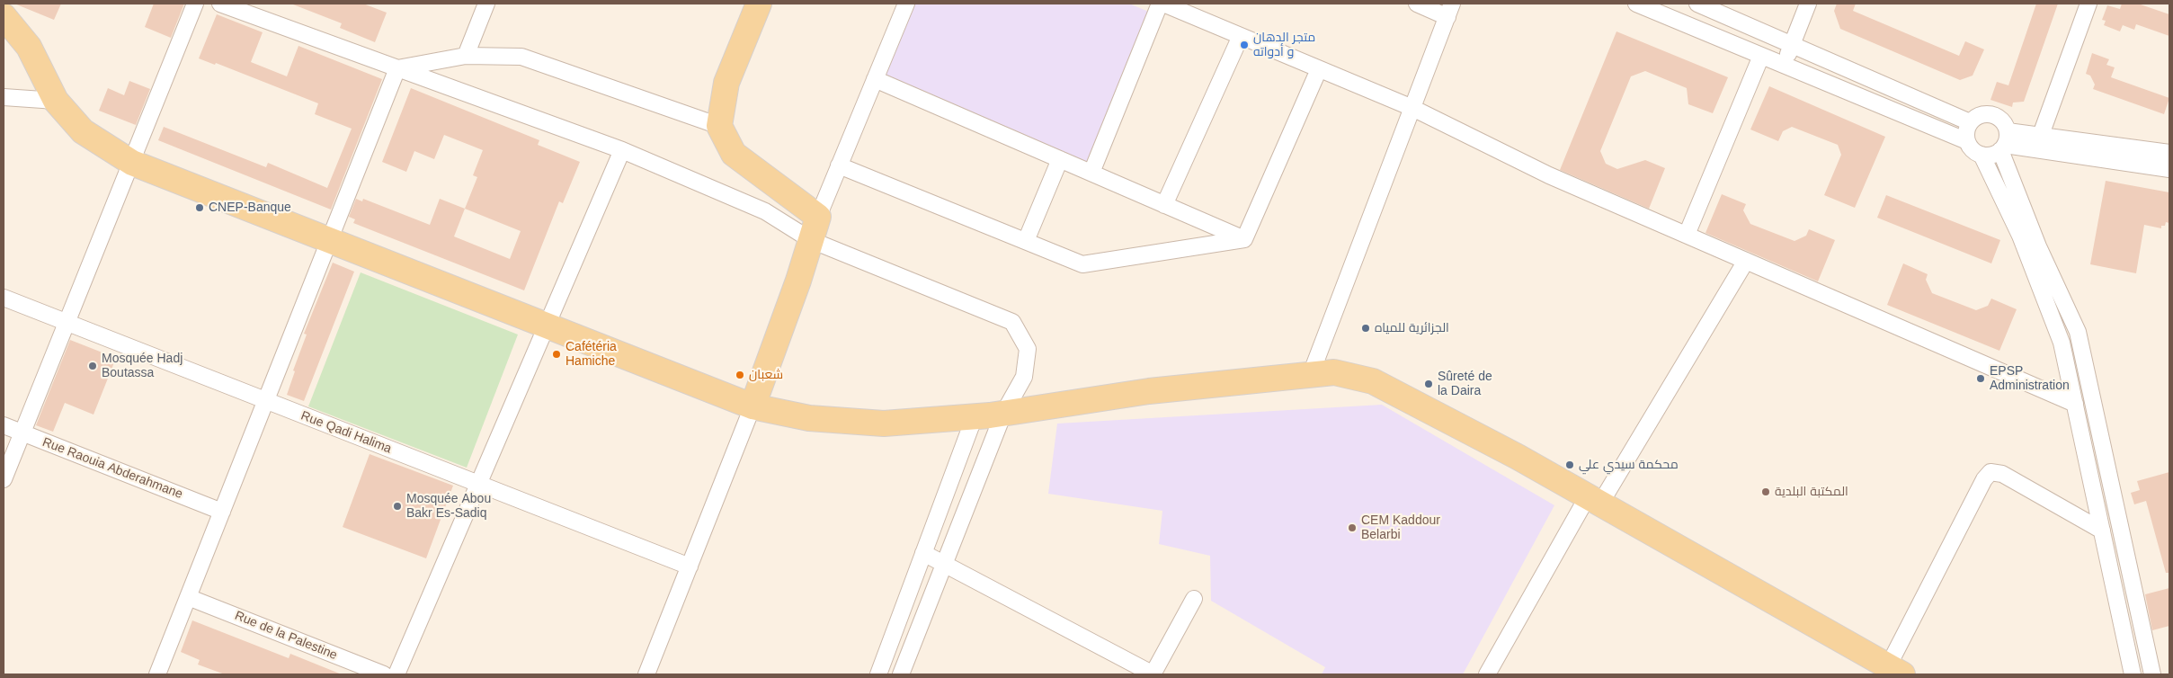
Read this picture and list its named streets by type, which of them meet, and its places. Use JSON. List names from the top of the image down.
{
  "streets": {
    "street": ["Rue Qadi Halima", "Rue Raouia Abderahmane", "Rue de la Palestine"]
  },
  "places": [
    "متجر الدهان و أدواته",
    "CNEP-Banque",
    "الجزائرية للمياه",
    "Cafétéria Hamiche",
    "Mosquée Hadj Boutassa",
    "شعبان",
    "EPSP Administration",
    "Sûreté de la Daira",
    "محكمة سيدي علي",
    "المكتبة البلدية",
    "Mosquée Abou Bakr Es-Sadiq",
    "CEM Kaddour Belarbi"
  ]
}
